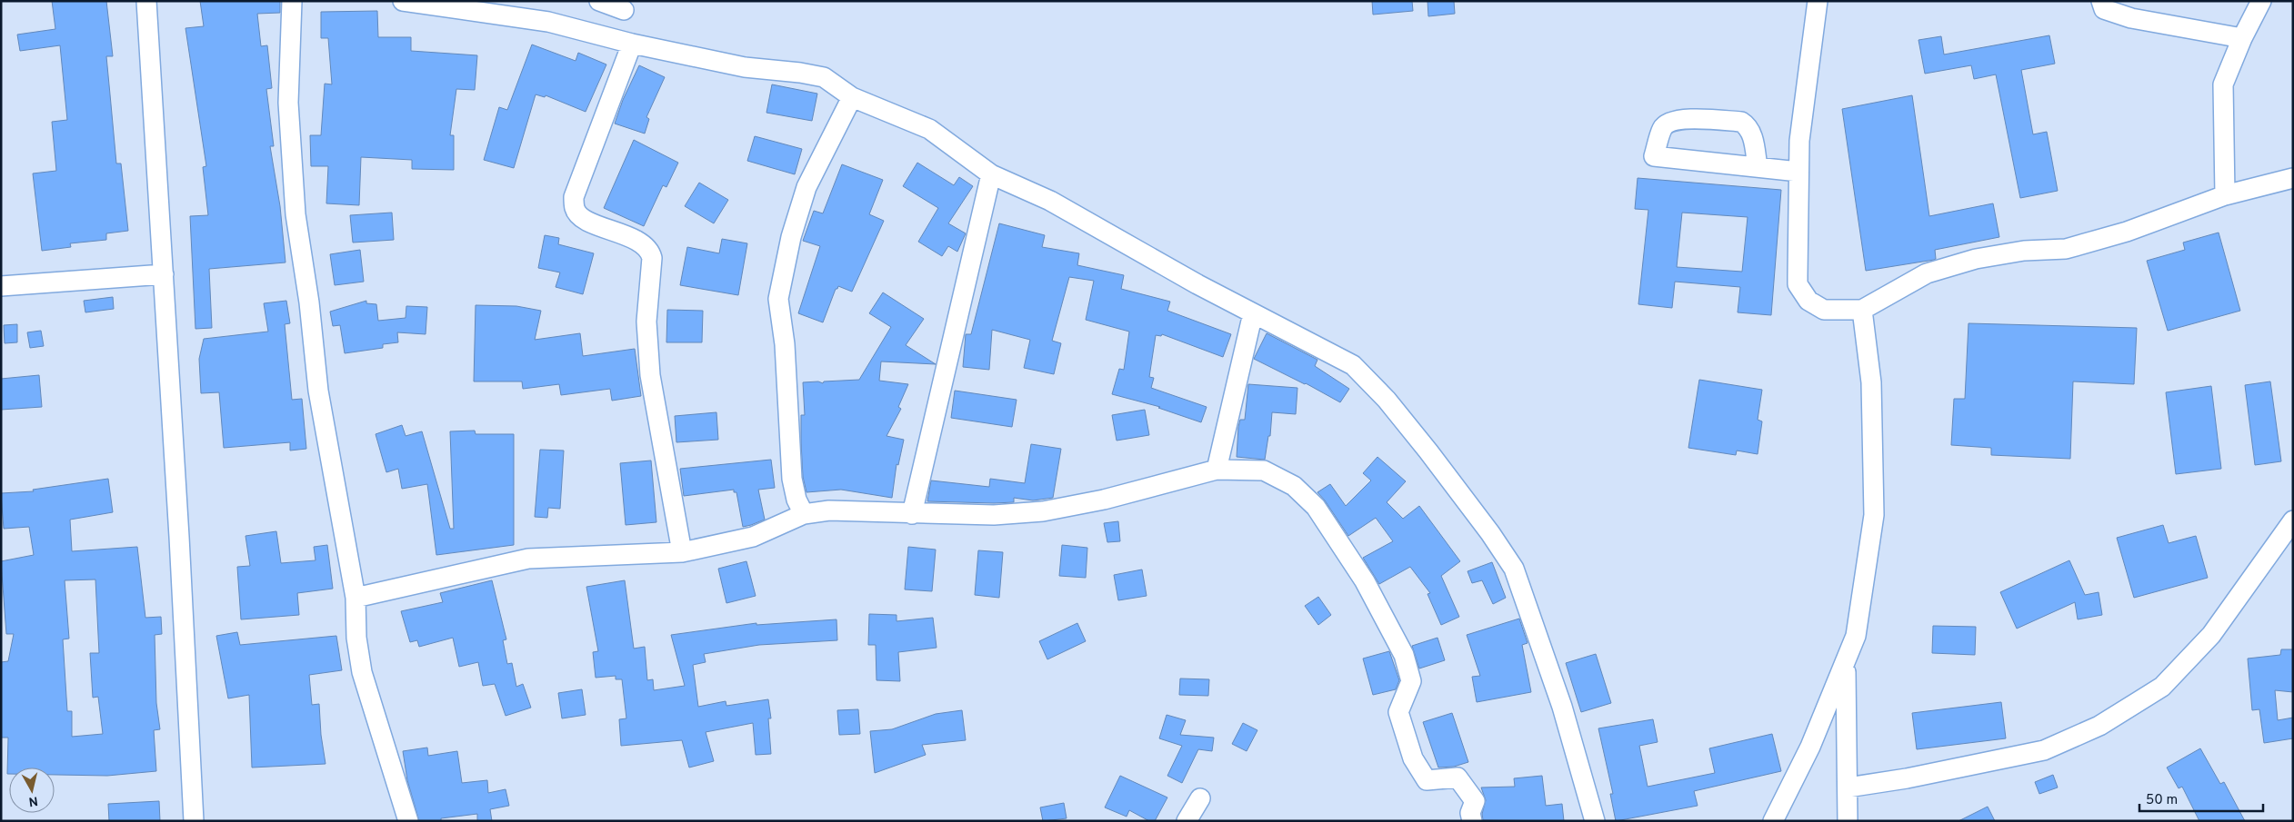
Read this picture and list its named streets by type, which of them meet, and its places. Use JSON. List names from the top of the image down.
{
  "scale_bar": "50 m",
  "north": "bottom"
}
